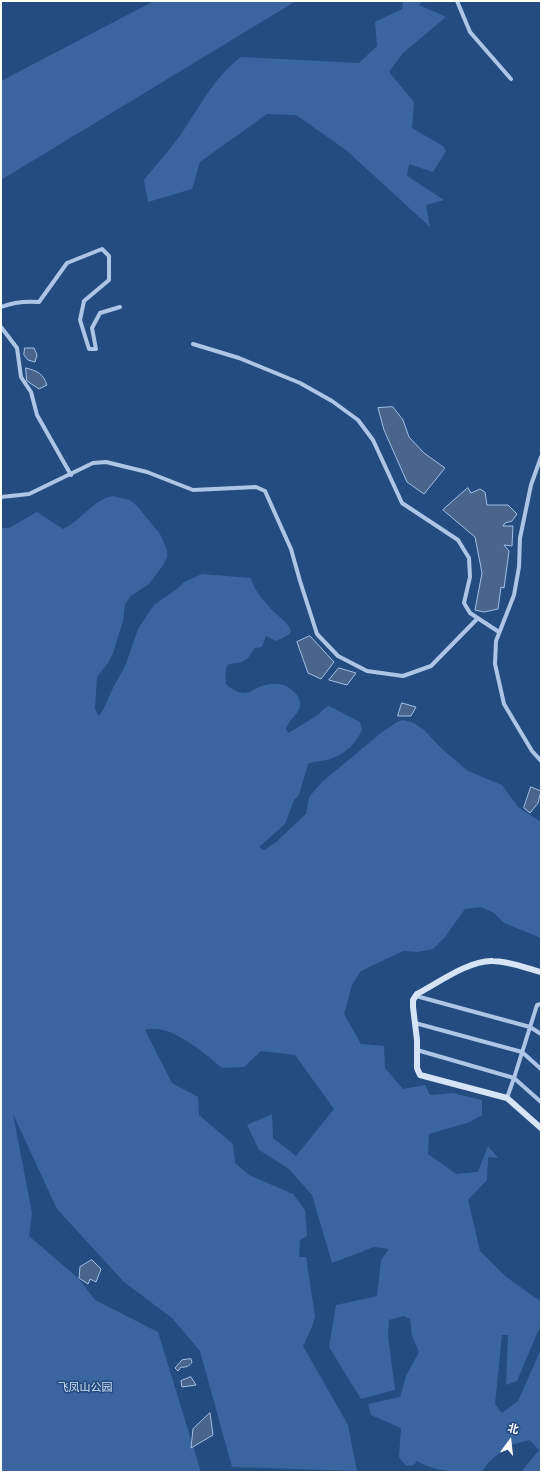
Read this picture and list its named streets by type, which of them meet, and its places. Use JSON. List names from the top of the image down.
{
  "parks": ["飞凤山公园"],
  "north": "top"
}
